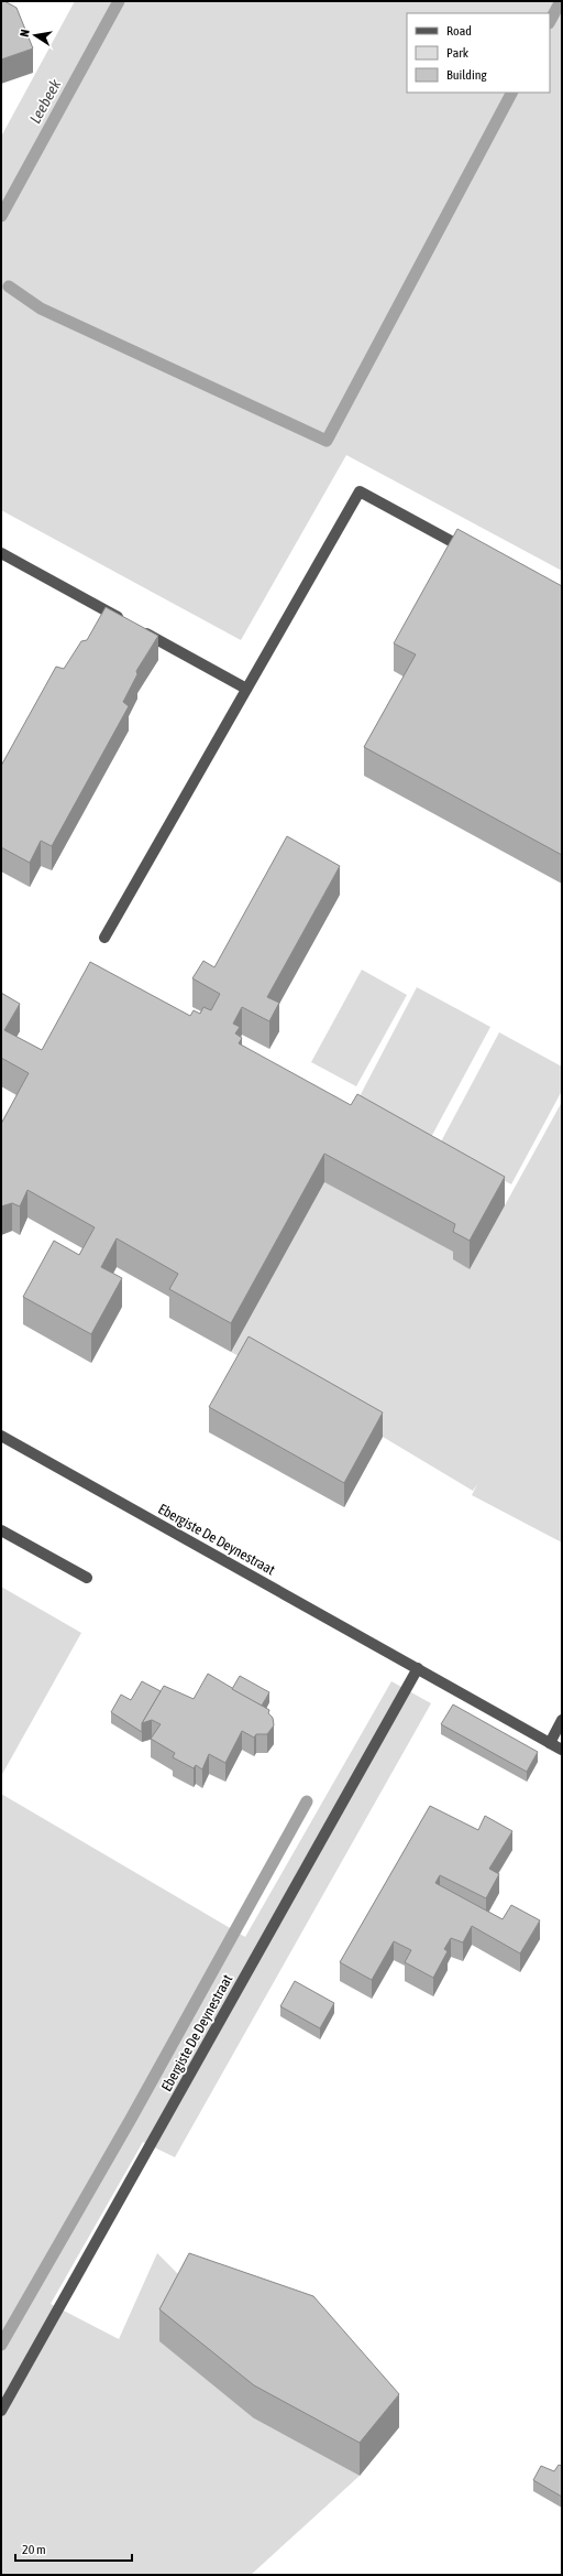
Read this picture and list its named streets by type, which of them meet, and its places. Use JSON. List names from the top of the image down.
{
  "streets": {
    "street": ["Ebergiste De Deynestraat"]
  },
  "water": ["Leebeek"],
  "legend": ["Road", "Park", "Building"],
  "scale_bar": "20 m",
  "north": "left"
}
